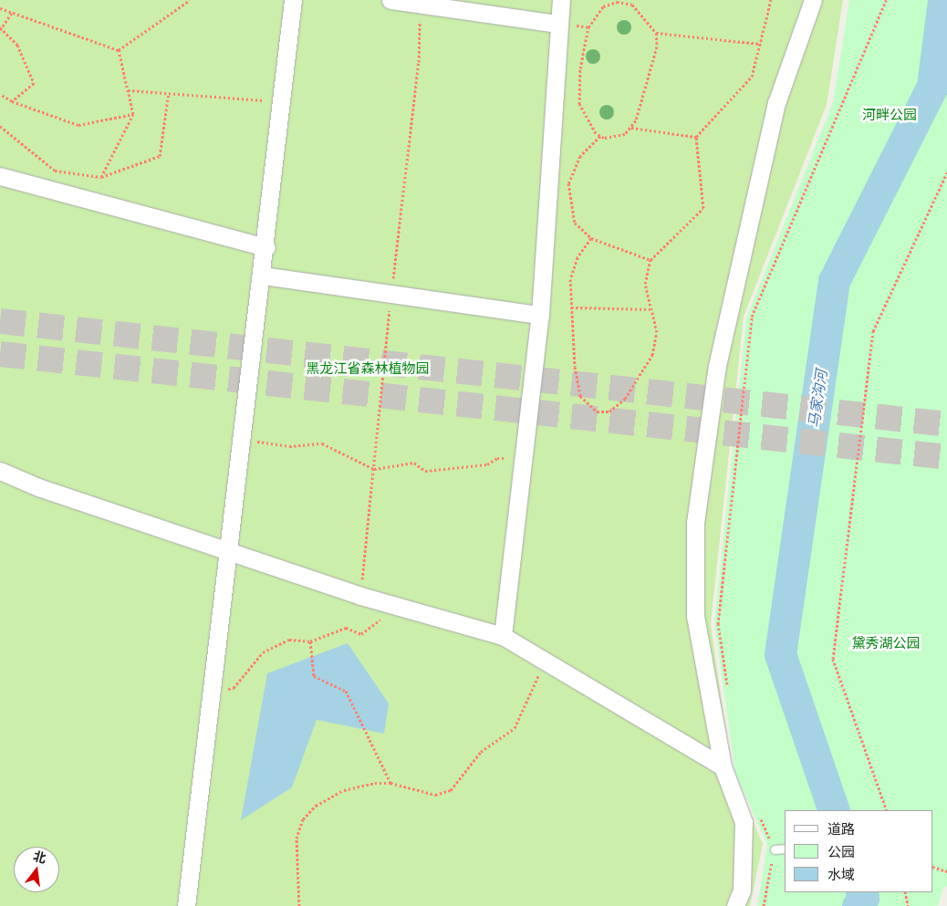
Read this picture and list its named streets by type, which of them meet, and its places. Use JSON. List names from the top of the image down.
{
  "water": ["马家沟河"],
  "parks": ["河畔公园", "黑龙江省森林植物园", "黛秀湖公园"],
  "legend": ["道路", "公园", "水域"],
  "north": "top"
}
